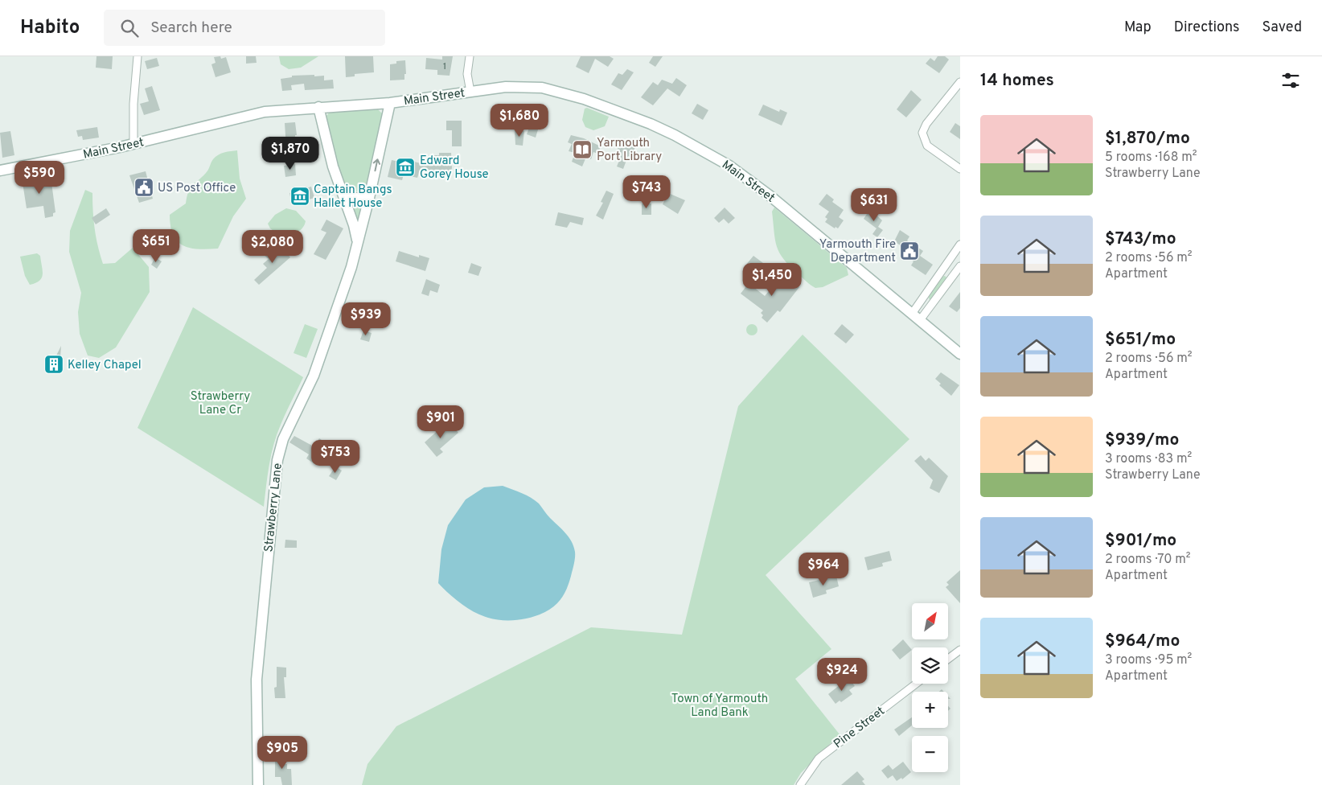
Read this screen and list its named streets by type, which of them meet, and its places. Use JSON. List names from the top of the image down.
{
  "streets": {
    "main road": ["Main Street", "Strawberry Lane"],
    "street": ["Pine Street"]
  },
  "crossings": [
    ["Main Street", "Strawberry Lane"]
  ],
  "parks": ["Strawberry Lane Cr", "Town of Yarmouth Land Bank"],
  "places": {
    "library": ["Yarmouth Port Library"],
    "museum": ["Edward Gorey House", "Captain Bangs Hallet House"],
    "public building": ["US Post Office", "Yarmouth Fire Department"],
    "building": ["Kelley Chapel"]
  },
  "house_numbers": ["1"],
  "north": "top right",
  "page": {
    "header": "Habito",
    "search": "Search here",
    "nav": ["Map", "Directions", "Saved"],
    "heading": "14 homes",
    "price": [
      "$1,680",
      "$1,870",
      "$590",
      "$743",
      "$631",
      "$651",
      "$2,080",
      "$1,450",
      "$939",
      "$901",
      "$753",
      "$964",
      "$924",
      "$905"
    ],
    "list": [
      {
        "name": "$1,870/mo",
        "note": "5 rooms · 168 m² · Strawberry Lane"
      },
      {
        "name": "$743/mo",
        "note": "2 rooms · 56 m² · Apartment"
      },
      {
        "name": "$651/mo",
        "note": "2 rooms · 56 m² · Apartment"
      },
      {
        "name": "$939/mo",
        "note": "3 rooms · 83 m² · Strawberry Lane"
      },
      {
        "name": "$901/mo",
        "note": "2 rooms · 70 m² · Apartment"
      },
      {
        "name": "$964/mo",
        "note": "3 rooms · 95 m² · Apartment"
      }
    ],
    "map_buttons": ["+", "−"]
  }
}
